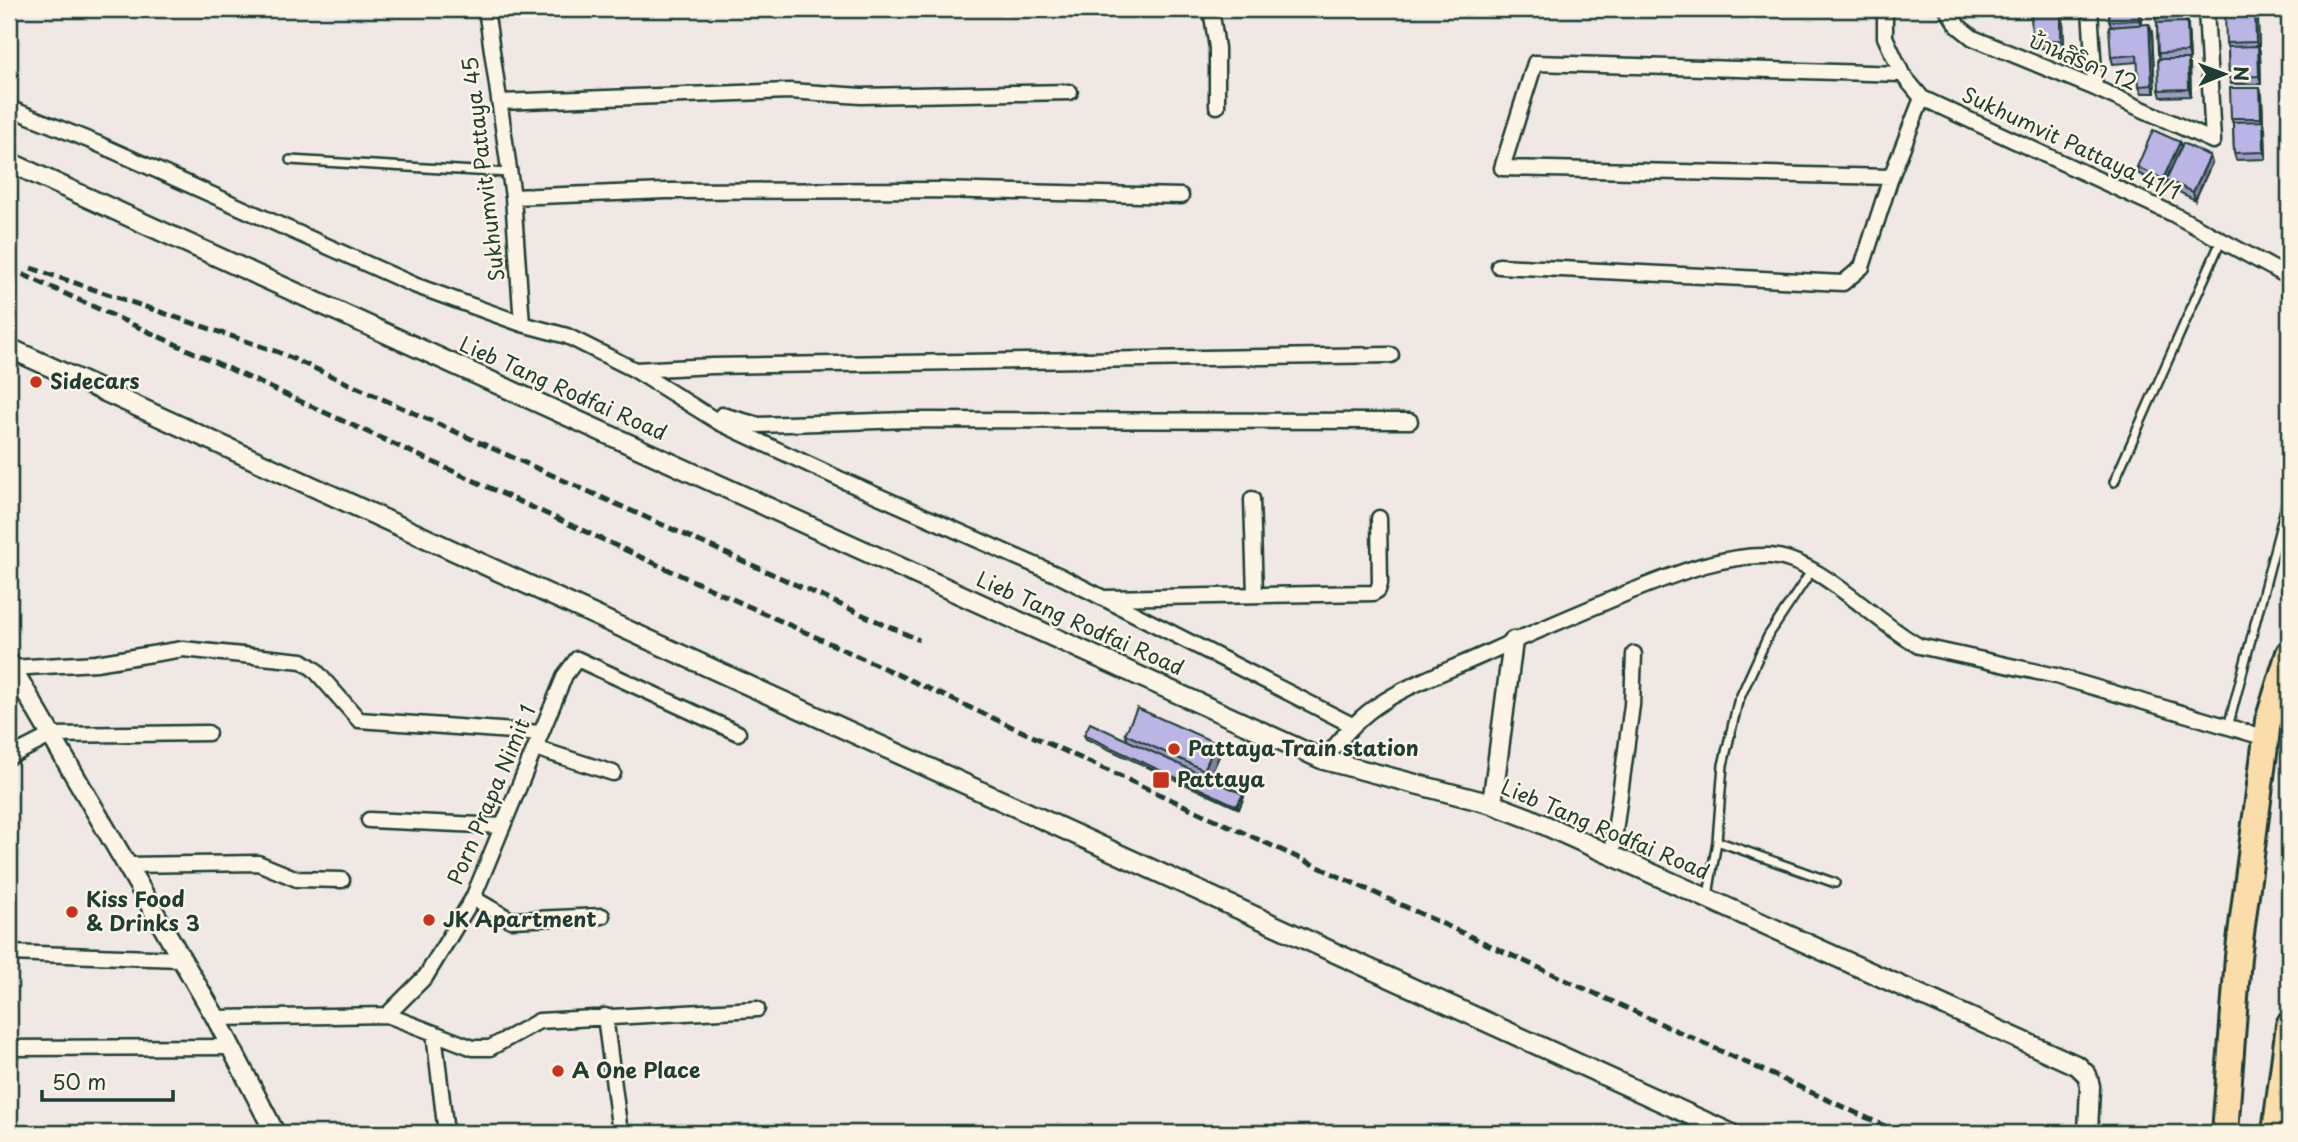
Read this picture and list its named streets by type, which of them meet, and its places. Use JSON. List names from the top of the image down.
{
  "streets": {
    "street": [
      "บ้านสิริคา 12",
      "Sukhumvit Pattaya 41/1",
      "Sukhumvit Pattaya 45",
      "Lieb Tang Rodfai Road",
      "Porn Prapa Nimit 1"
    ]
  },
  "places": {
    "other": [
      "Sidecars",
      "Pattaya Train station",
      "Kiss Food & Drinks 3",
      "JK Apartment",
      "A One Place"
    ],
    "transit": ["Pattaya"]
  },
  "scale_bar": "50 m",
  "north": "right"
}
